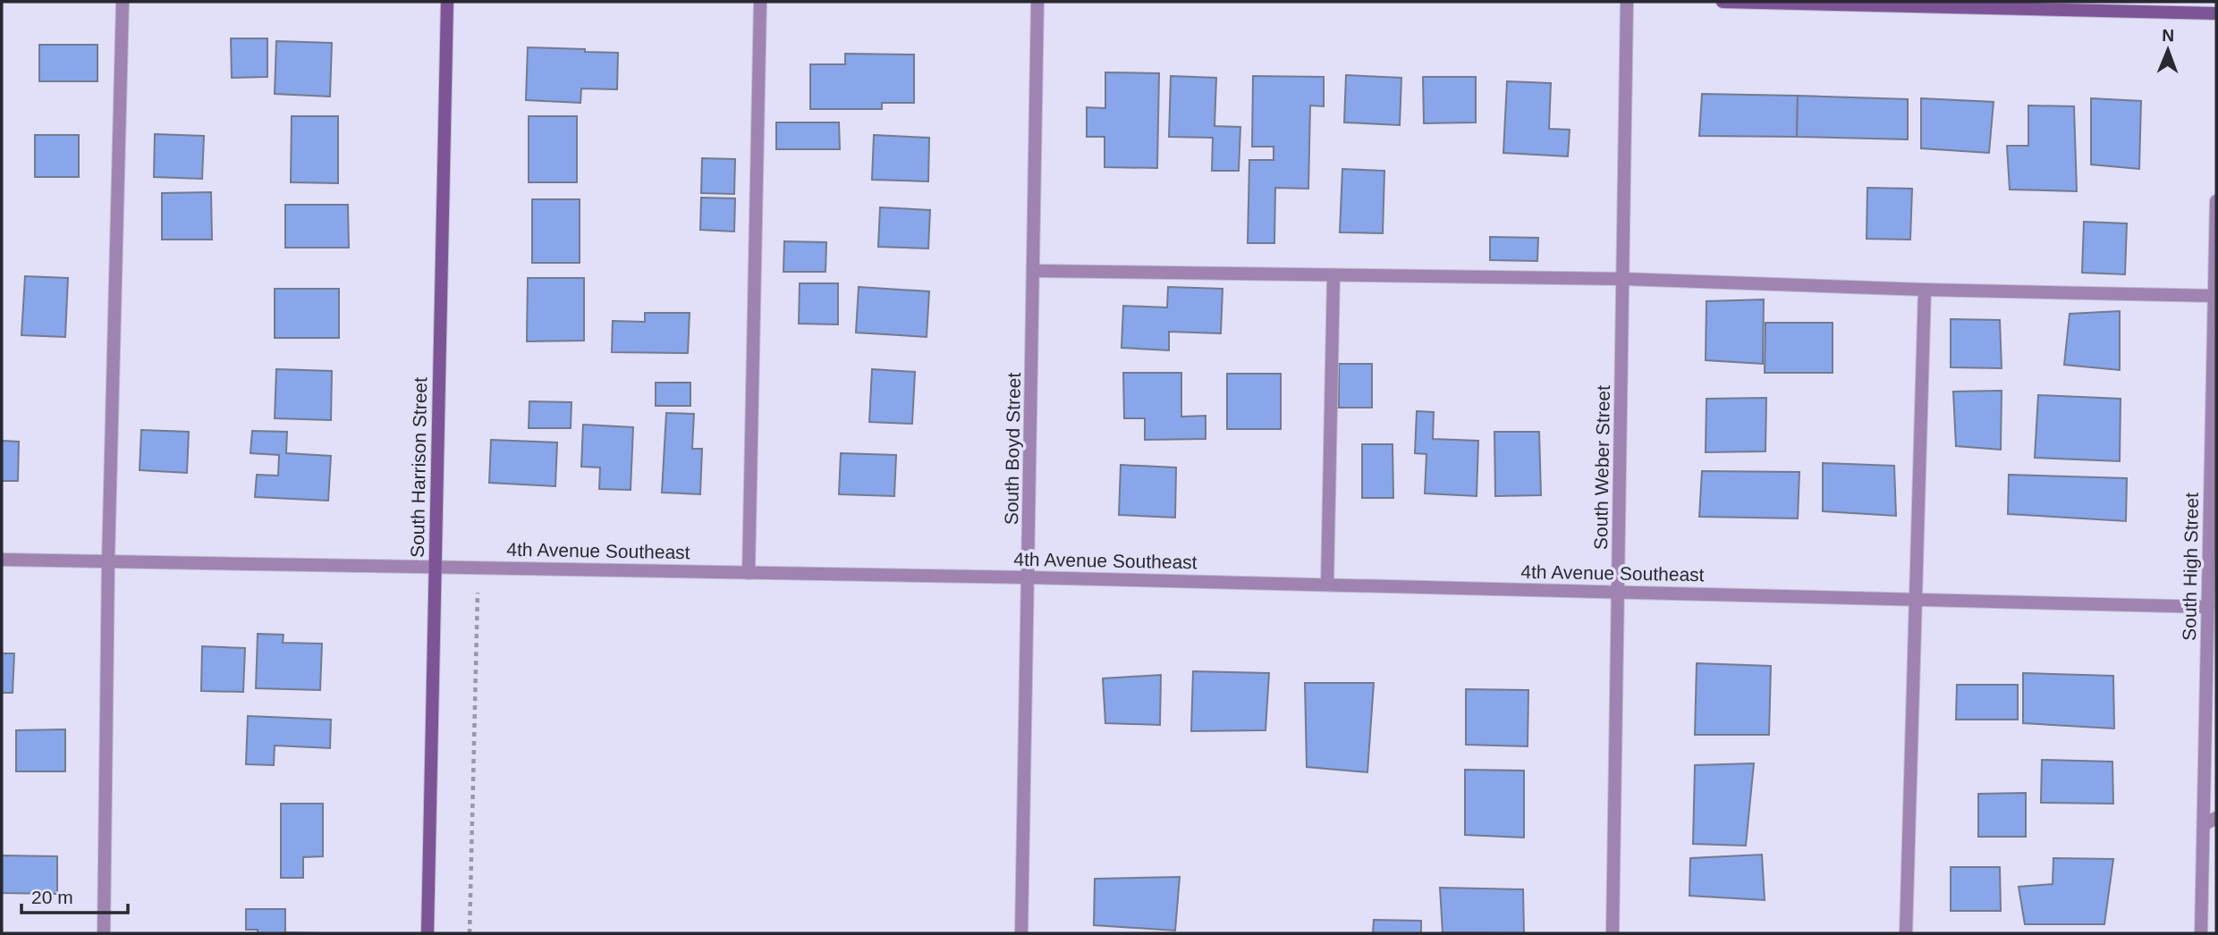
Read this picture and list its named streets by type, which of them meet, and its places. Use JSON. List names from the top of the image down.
{
  "streets": {
    "street": [
      "South Boyd Street",
      "South Harrison Street",
      "South Weber Street",
      "4th Avenue Southeast",
      "South High Street"
    ]
  },
  "crossings": [
    ["South Boyd Street", "4th Avenue Southeast"],
    ["South Harrison Street", "4th Avenue Southeast"],
    ["South Weber Street", "4th Avenue Southeast"],
    ["4th Avenue Southeast", "South High Street"]
  ],
  "scale_bar": "20 m",
  "north": "top"
}
